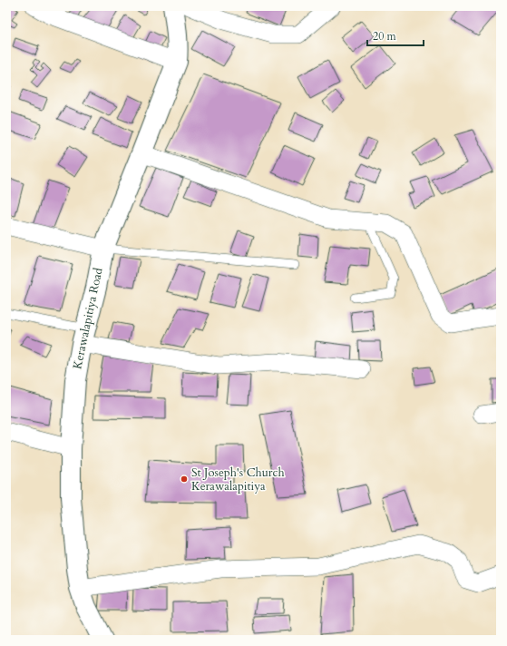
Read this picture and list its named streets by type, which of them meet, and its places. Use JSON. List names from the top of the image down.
{
  "streets": {
    "street": ["Kerawalapitiya Road"]
  },
  "places": ["St Joseph's Church Kerawalapitiya"],
  "scale_bar": "20 m"
}
